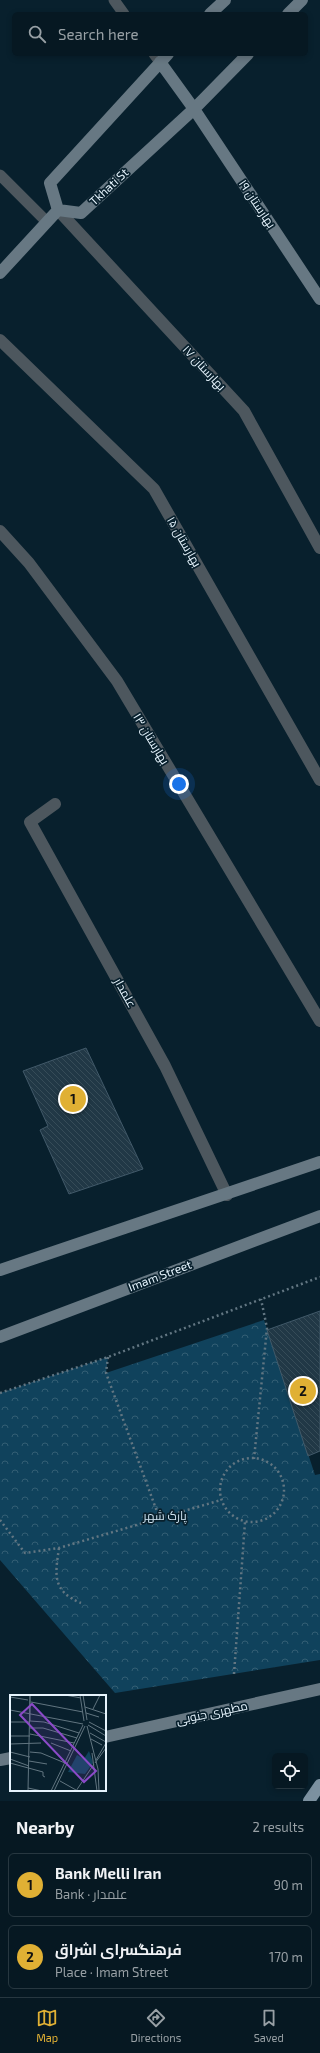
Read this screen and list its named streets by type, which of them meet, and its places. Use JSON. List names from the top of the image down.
{
  "streets": {
    "main road": [
      "Tkhati St",
      "بهارستان ۱۹",
      "Imam Street",
      "مطهری جنوبی"
    ],
    "street": [
      "بهارستان ۱۷",
      "بهارستان ۱۵",
      "بهارستان ۱۳",
      "علمدار"
    ]
  },
  "crossings": [
    ["Tkhati St", "بهارستان ۱۹"],
    ["Tkhati St", "بهارستان ۱۷"]
  ],
  "parks": ["پارک شهر"],
  "page": {
    "search": "Search here",
    "pins": ["1", "2"],
    "heading": ["Nearby", "2 results"],
    "list": [
      {
        "mark": "1",
        "name": "Bank Melli Iran",
        "note": "Bank · علمدار",
        "value": "90 m"
      },
      {
        "mark": "2",
        "name": "فرهنگسرای اشراق",
        "note": "Place · Imam Street",
        "value": "170 m"
      }
    ],
    "nav": ["Map", "Directions", "Saved"]
  }
}
